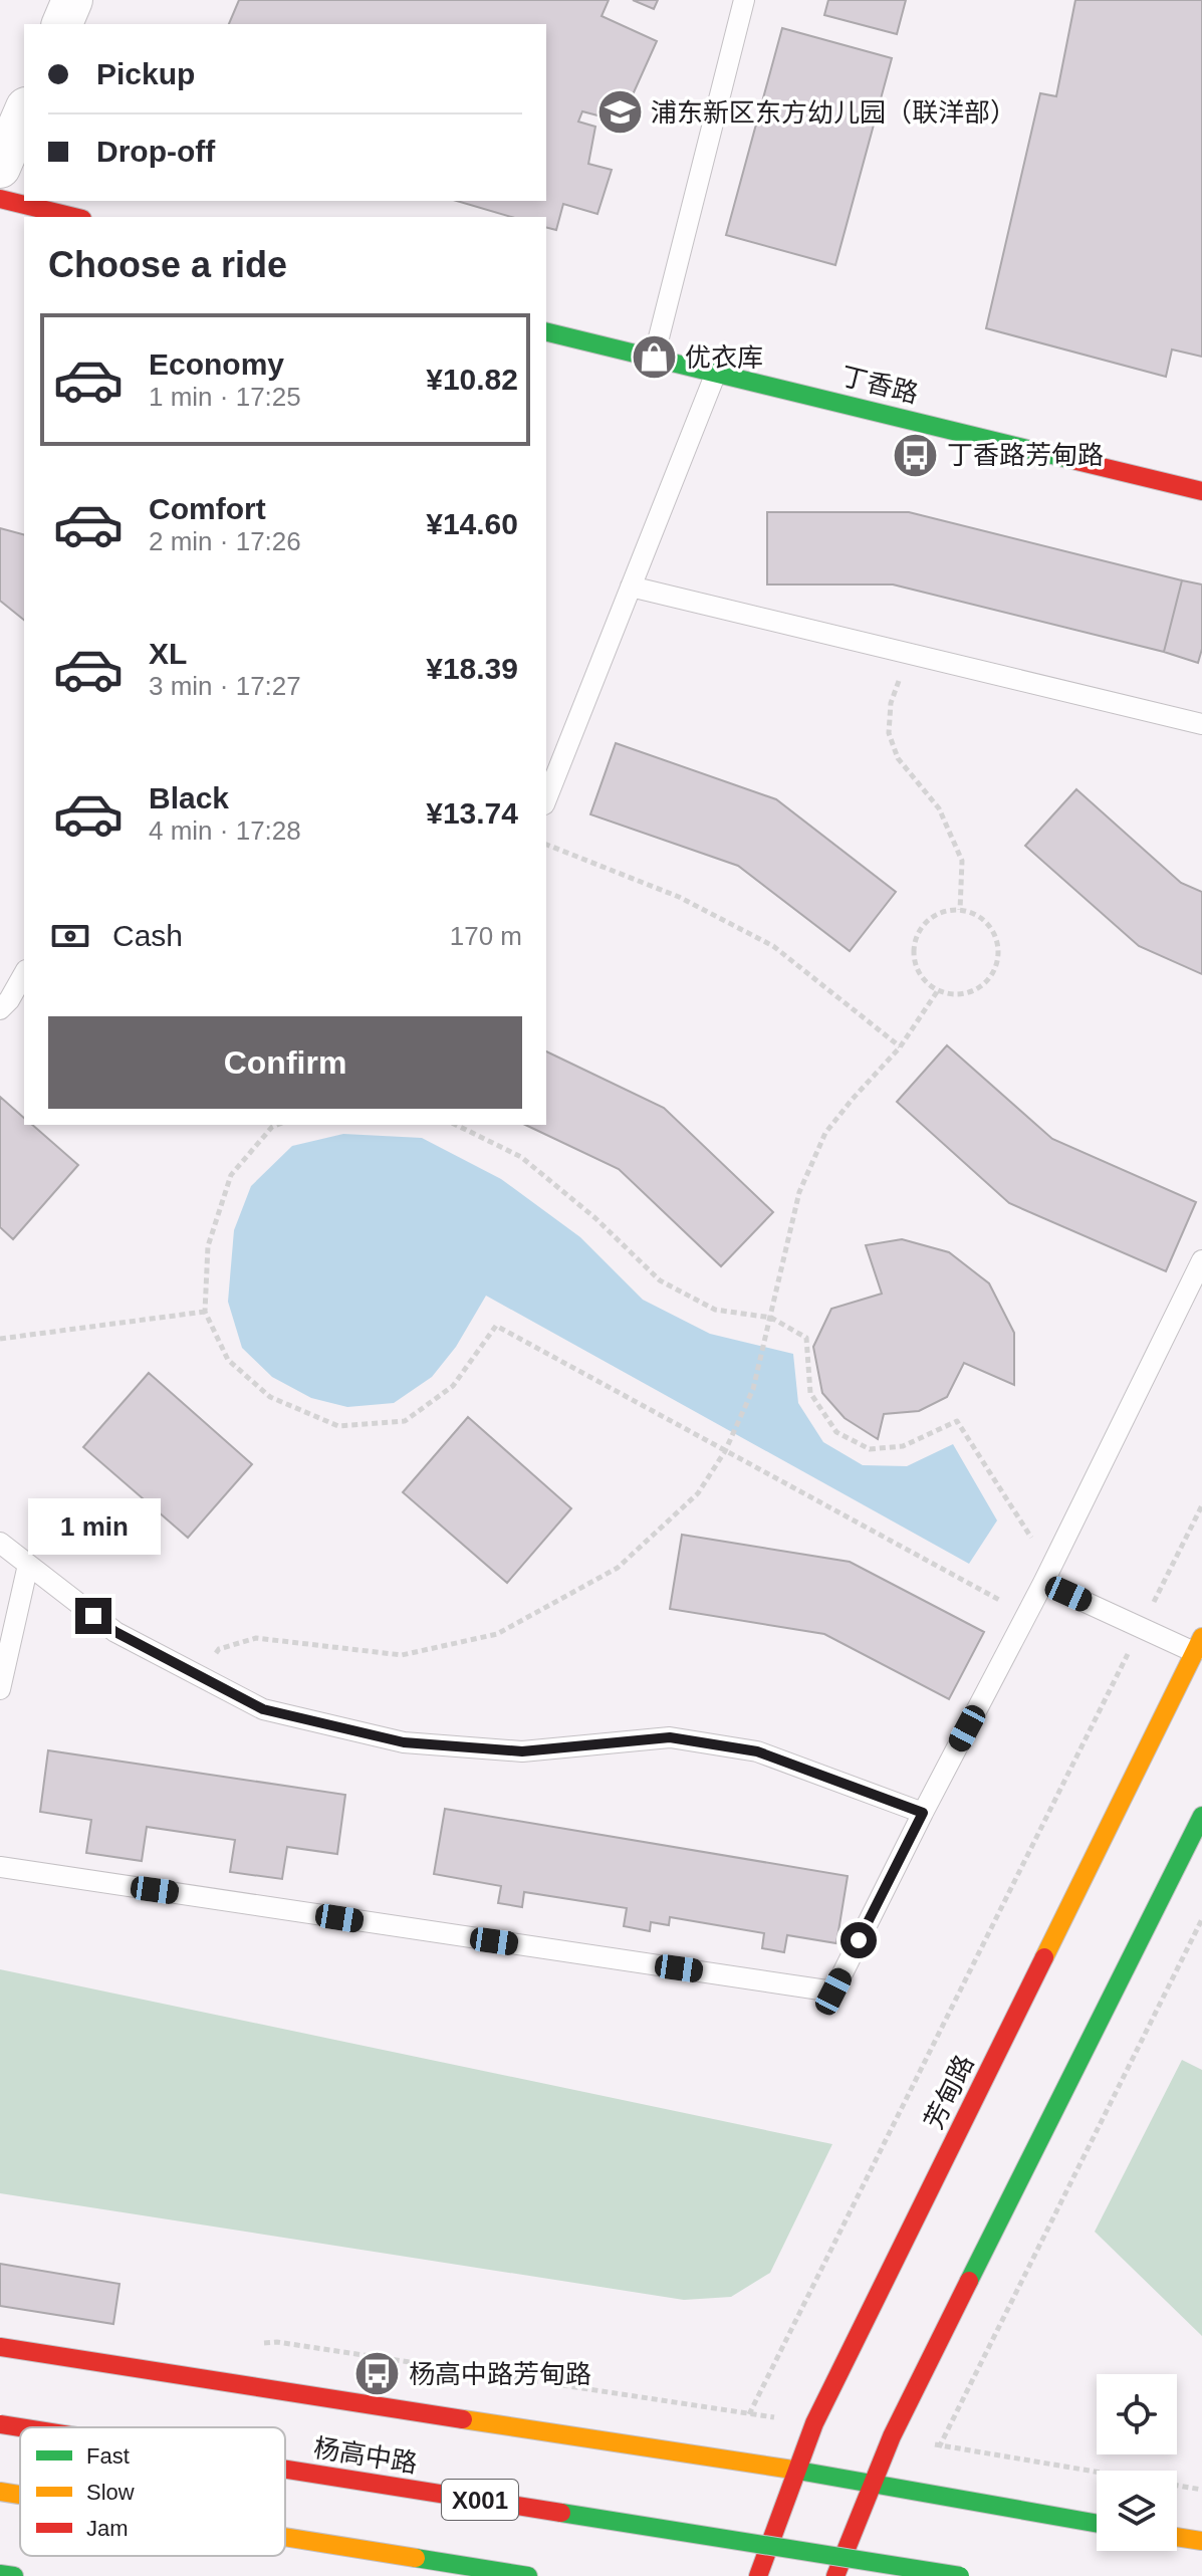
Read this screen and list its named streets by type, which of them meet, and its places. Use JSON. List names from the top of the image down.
{
  "streets": {
    "main road": [
      "丁香路",
      "芳甸路",
      "杨高中路",
      "X001"
    ]
  },
  "crossings": [
    ["芳甸路", "杨高中路"]
  ],
  "places": {
    "school or university": ["浦东新区东方幼儿园（联洋部）"],
    "shop": ["优衣库"],
    "bus stop": ["丁香路芳甸路", "杨高中路芳甸路"]
  },
  "legend": ["Fast", "Slow", "Jam"],
  "page": {
    "banner": ["Pickup", "Drop-off"],
    "heading": "Choose a ride",
    "list": [
      {
        "name": "Economy",
        "note": "1 min · 17:25",
        "value": "¥10.82"
      },
      {
        "name": "Comfort",
        "note": "2 min · 17:26",
        "value": "¥14.60"
      },
      {
        "name": "XL",
        "note": "3 min · 17:27",
        "value": "¥18.39"
      },
      {
        "name": "Black",
        "note": "4 min · 17:28",
        "value": "¥13.74"
      }
    ],
    "pay": ["Cash", "170 m"],
    "buttons": "Confirm",
    "bubble": "1 min"
  }
}
